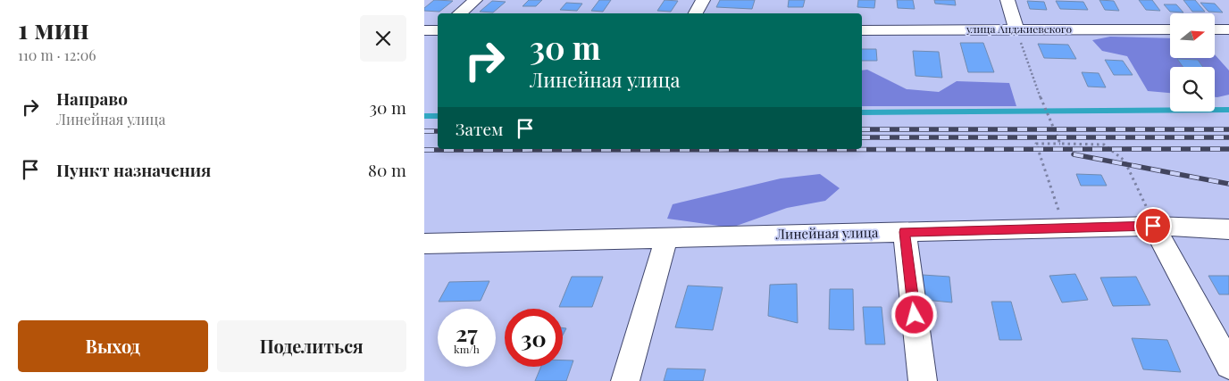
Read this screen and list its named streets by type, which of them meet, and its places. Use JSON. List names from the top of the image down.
{
  "streets": {
    "street": ["улица Анджиевского", "Линейная улица"]
  },
  "north": "right",
  "page": {
    "heading": ["1 мин", "110 m · 12:06"],
    "turn": ["30 m", "Линейная улица"],
    "list": [
      {
        "name": "Направо",
        "note": "Линейная улица",
        "value": "30 m"
      },
      {
        "name": "Пункт назначения",
        "value": "80 m"
      }
    ],
    "then": "Затем",
    "speed": "27 km/h",
    "limit": "30",
    "buttons": ["Выход", "Поделиться"]
  }
}
